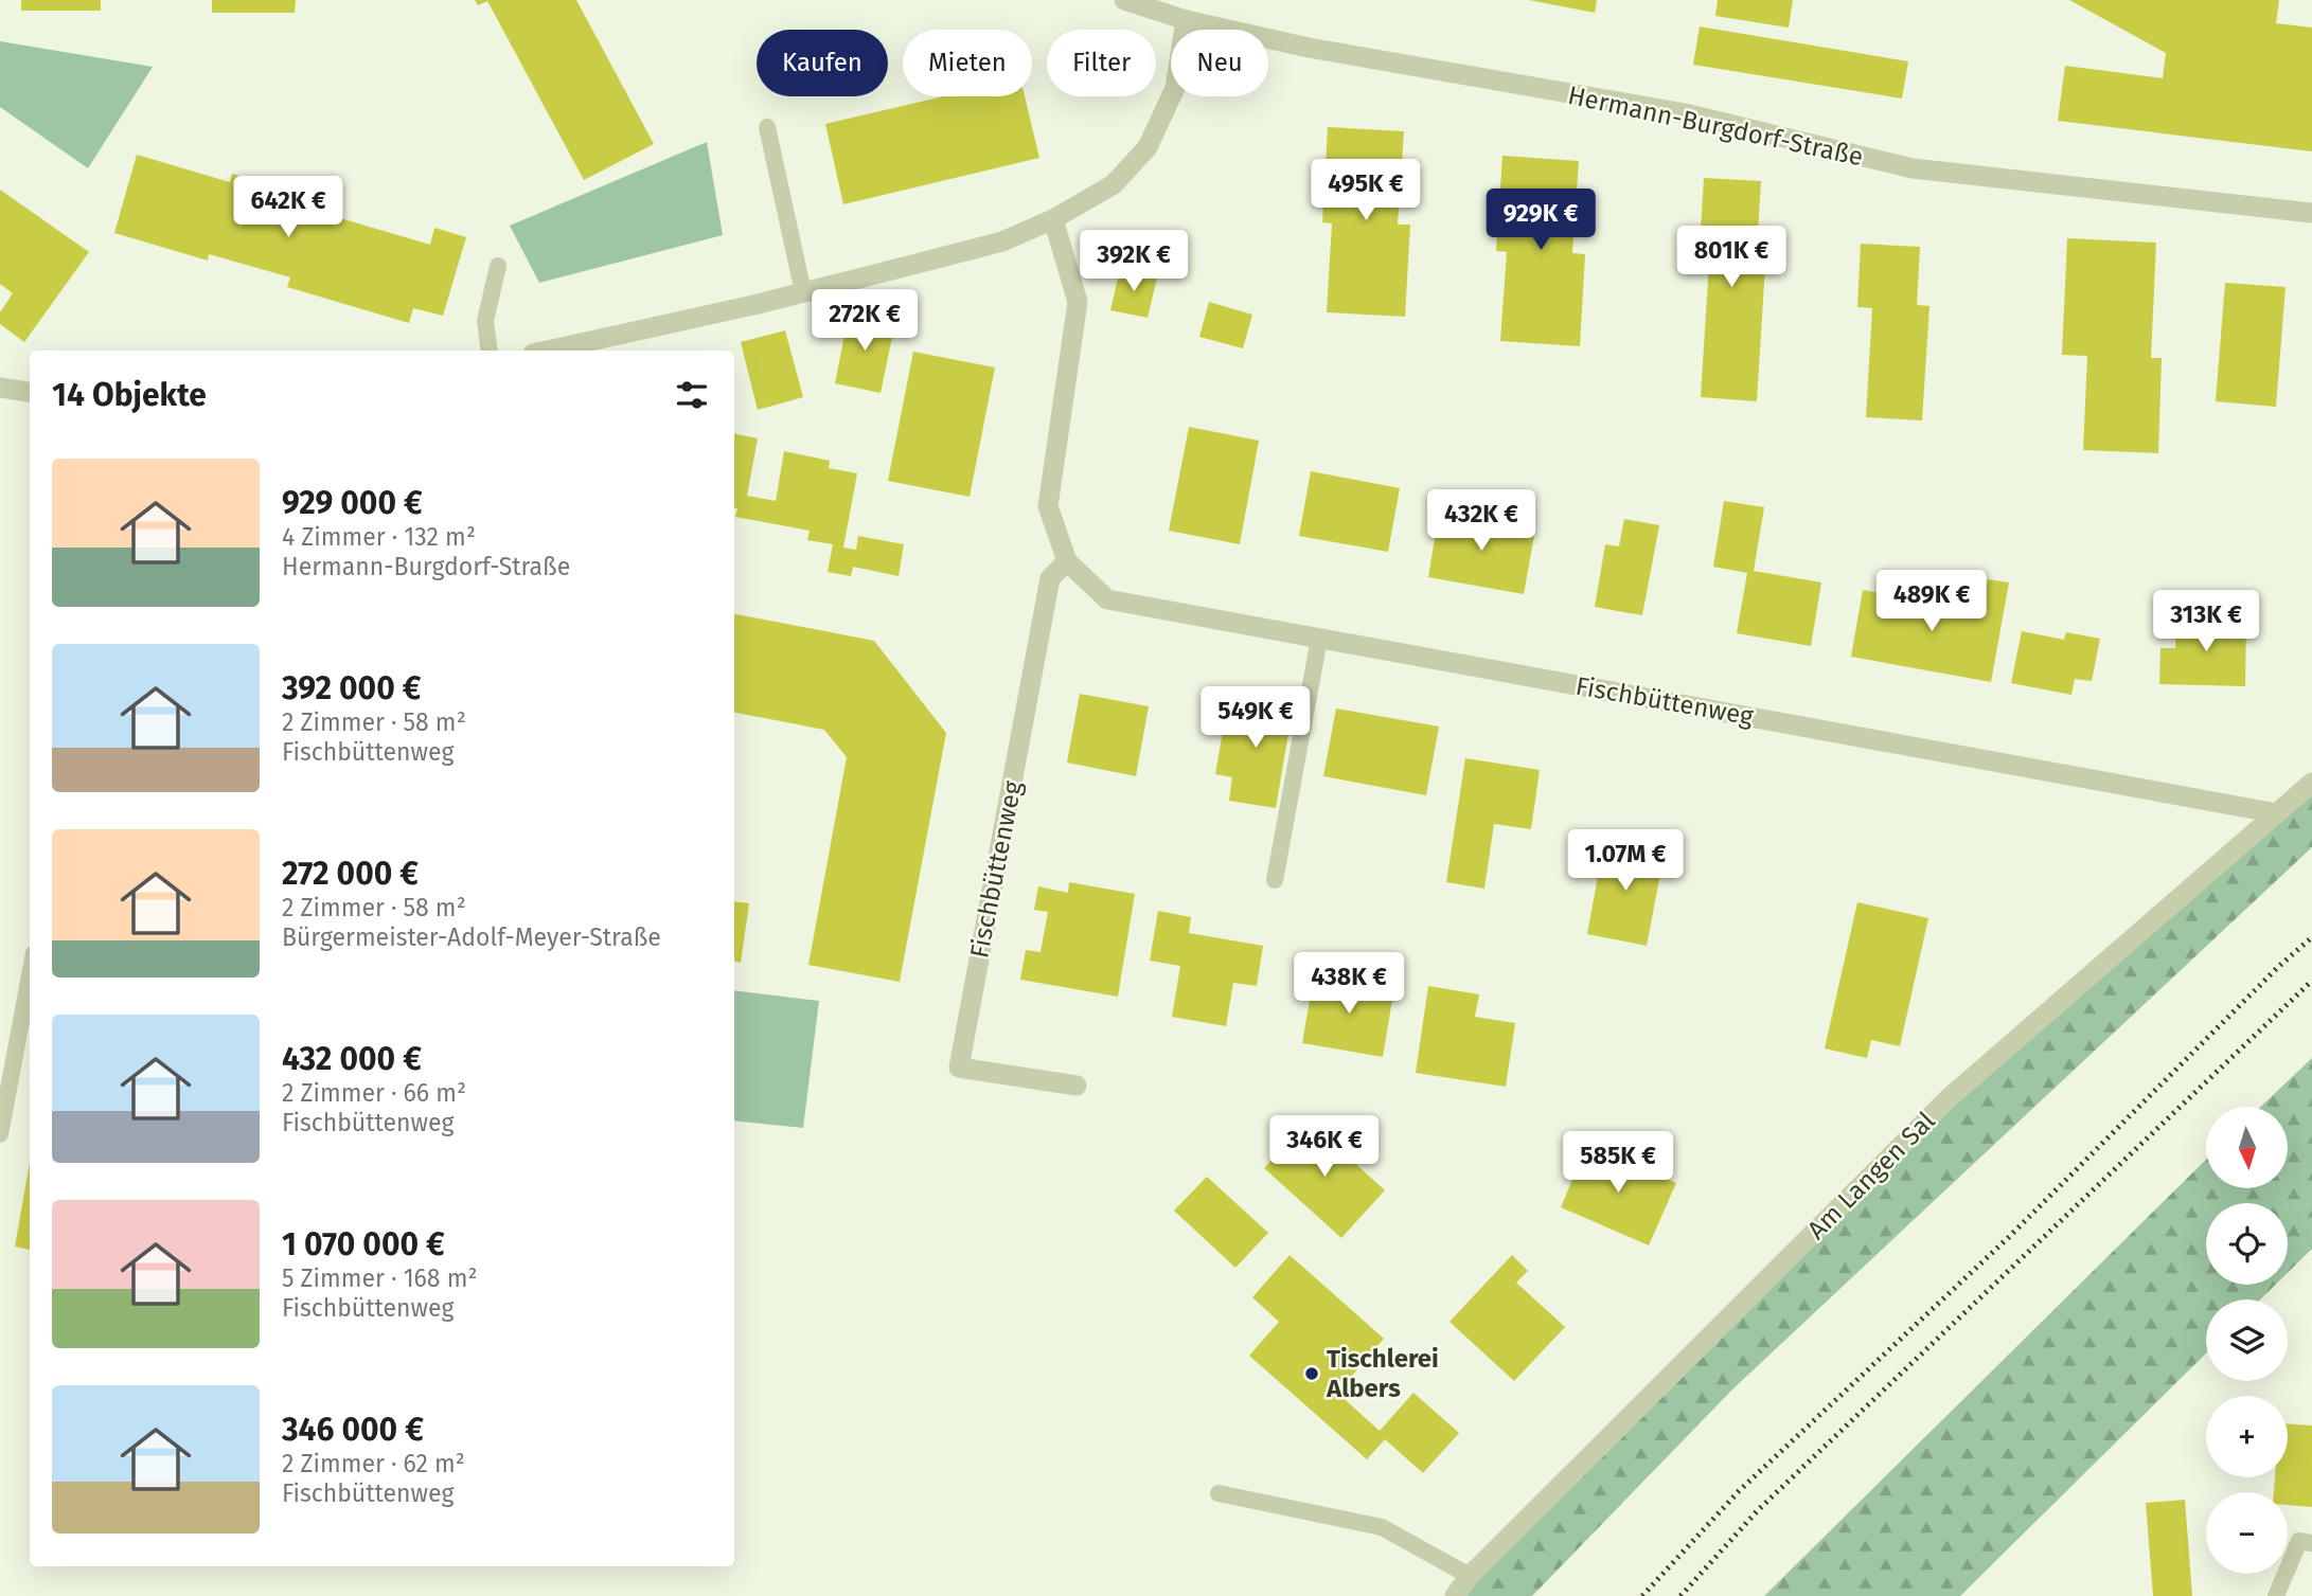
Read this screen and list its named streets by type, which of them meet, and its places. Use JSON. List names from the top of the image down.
{
  "streets": {
    "street": ["Hermann-Burgdorf-Straße", "Fischbüttenweg", "Am Langen Sal"]
  },
  "crossings": [
    ["Fischbüttenweg", "Am Langen Sal"]
  ],
  "places": ["Tischlerei Albers"],
  "north": "bottom",
  "page": {
    "chip": [
      "Kaufen",
      "Mieten",
      "Filter",
      "Neu"
    ],
    "price": [
      "495K €",
      "642K €",
      "929K €",
      "801K €",
      "392K €",
      "272K €",
      "432K €",
      "489K €",
      "313K €",
      "549K €",
      "1.07M €",
      "438K €",
      "346K €",
      "585K €"
    ],
    "heading": "14 Objekte",
    "list": [
      {
        "name": "929 000 €",
        "note": "4 Zimmer · 132 m² · Hermann-Burgdorf-Straße"
      },
      {
        "name": "392 000 €",
        "note": "2 Zimmer · 58 m² · Fischbüttenweg"
      },
      {
        "name": "272 000 €",
        "note": "2 Zimmer · 58 m² · Bürgermeister-Adolf-Meyer-Straße"
      },
      {
        "name": "432 000 €",
        "note": "2 Zimmer · 66 m² · Fischbüttenweg"
      },
      {
        "name": "1 070 000 €",
        "note": "5 Zimmer · 168 m² · Fischbüttenweg"
      },
      {
        "name": "346 000 €",
        "note": "2 Zimmer · 62 m² · Fischbüttenweg"
      }
    ],
    "map_buttons": ["+", "−"]
  }
}
